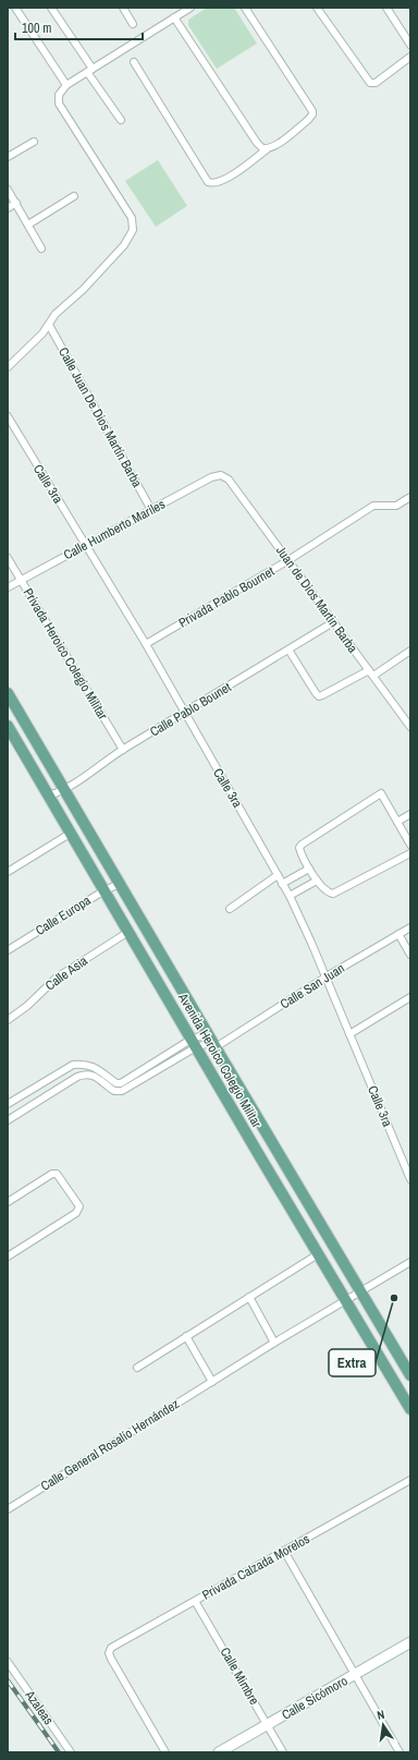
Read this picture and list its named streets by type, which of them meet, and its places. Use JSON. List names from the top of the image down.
{
  "streets": {
    "main road": ["Avenida Heroico Colegio Militar"],
    "street": [
      "Calle Juan De Dios Martín Barba",
      "Calle 3ra",
      "Calle Humberto Mariles",
      "Privada Pablo Bournet",
      "Juan de Dios Martin Barba",
      "Privada Heroico Colegio Militar",
      "Calle Pablo Bounet",
      "Calle Europa",
      "Calle Asia",
      "Calle San Juan",
      "Calle General Rosalío Hernández",
      "Privada Calzada Morelos",
      "Calle Mimbre",
      "Calle Sicómoro",
      "Azaleas"
    ]
  },
  "crossings": [
    ["Calle Juan De Dios Martín Barba", "Calle Humberto Mariles"],
    ["Calle 3ra", "Calle Humberto Mariles"],
    ["Calle 3ra", "Privada Pablo Bournet"],
    ["Calle 3ra", "Calle Pablo Bounet"],
    ["Calle 3ra", "Calle San Juan"],
    ["Calle Humberto Mariles", "Juan de Dios Martin Barba"],
    ["Calle Humberto Mariles", "Privada Heroico Colegio Militar"],
    ["Privada Pablo Bournet", "Juan de Dios Martin Barba"],
    ["Juan de Dios Martin Barba", "Calle Pablo Bounet"],
    ["Privada Heroico Colegio Militar", "Calle Pablo Bounet"],
    ["Calle Pablo Bounet", "Avenida Heroico Colegio Militar"],
    ["Calle Europa", "Avenida Heroico Colegio Militar"],
    ["Calle Asia", "Avenida Heroico Colegio Militar"],
    ["Calle San Juan", "Avenida Heroico Colegio Militar"],
    ["Avenida Heroico Colegio Militar", "Calle General Rosalío Hernández"],
    ["Privada Calzada Morelos", "Calle Mimbre"],
    ["Calle Mimbre", "Calle Sicómoro"]
  ],
  "places": ["Extra"],
  "scale_bar": "100 m",
  "north": "top"
}
